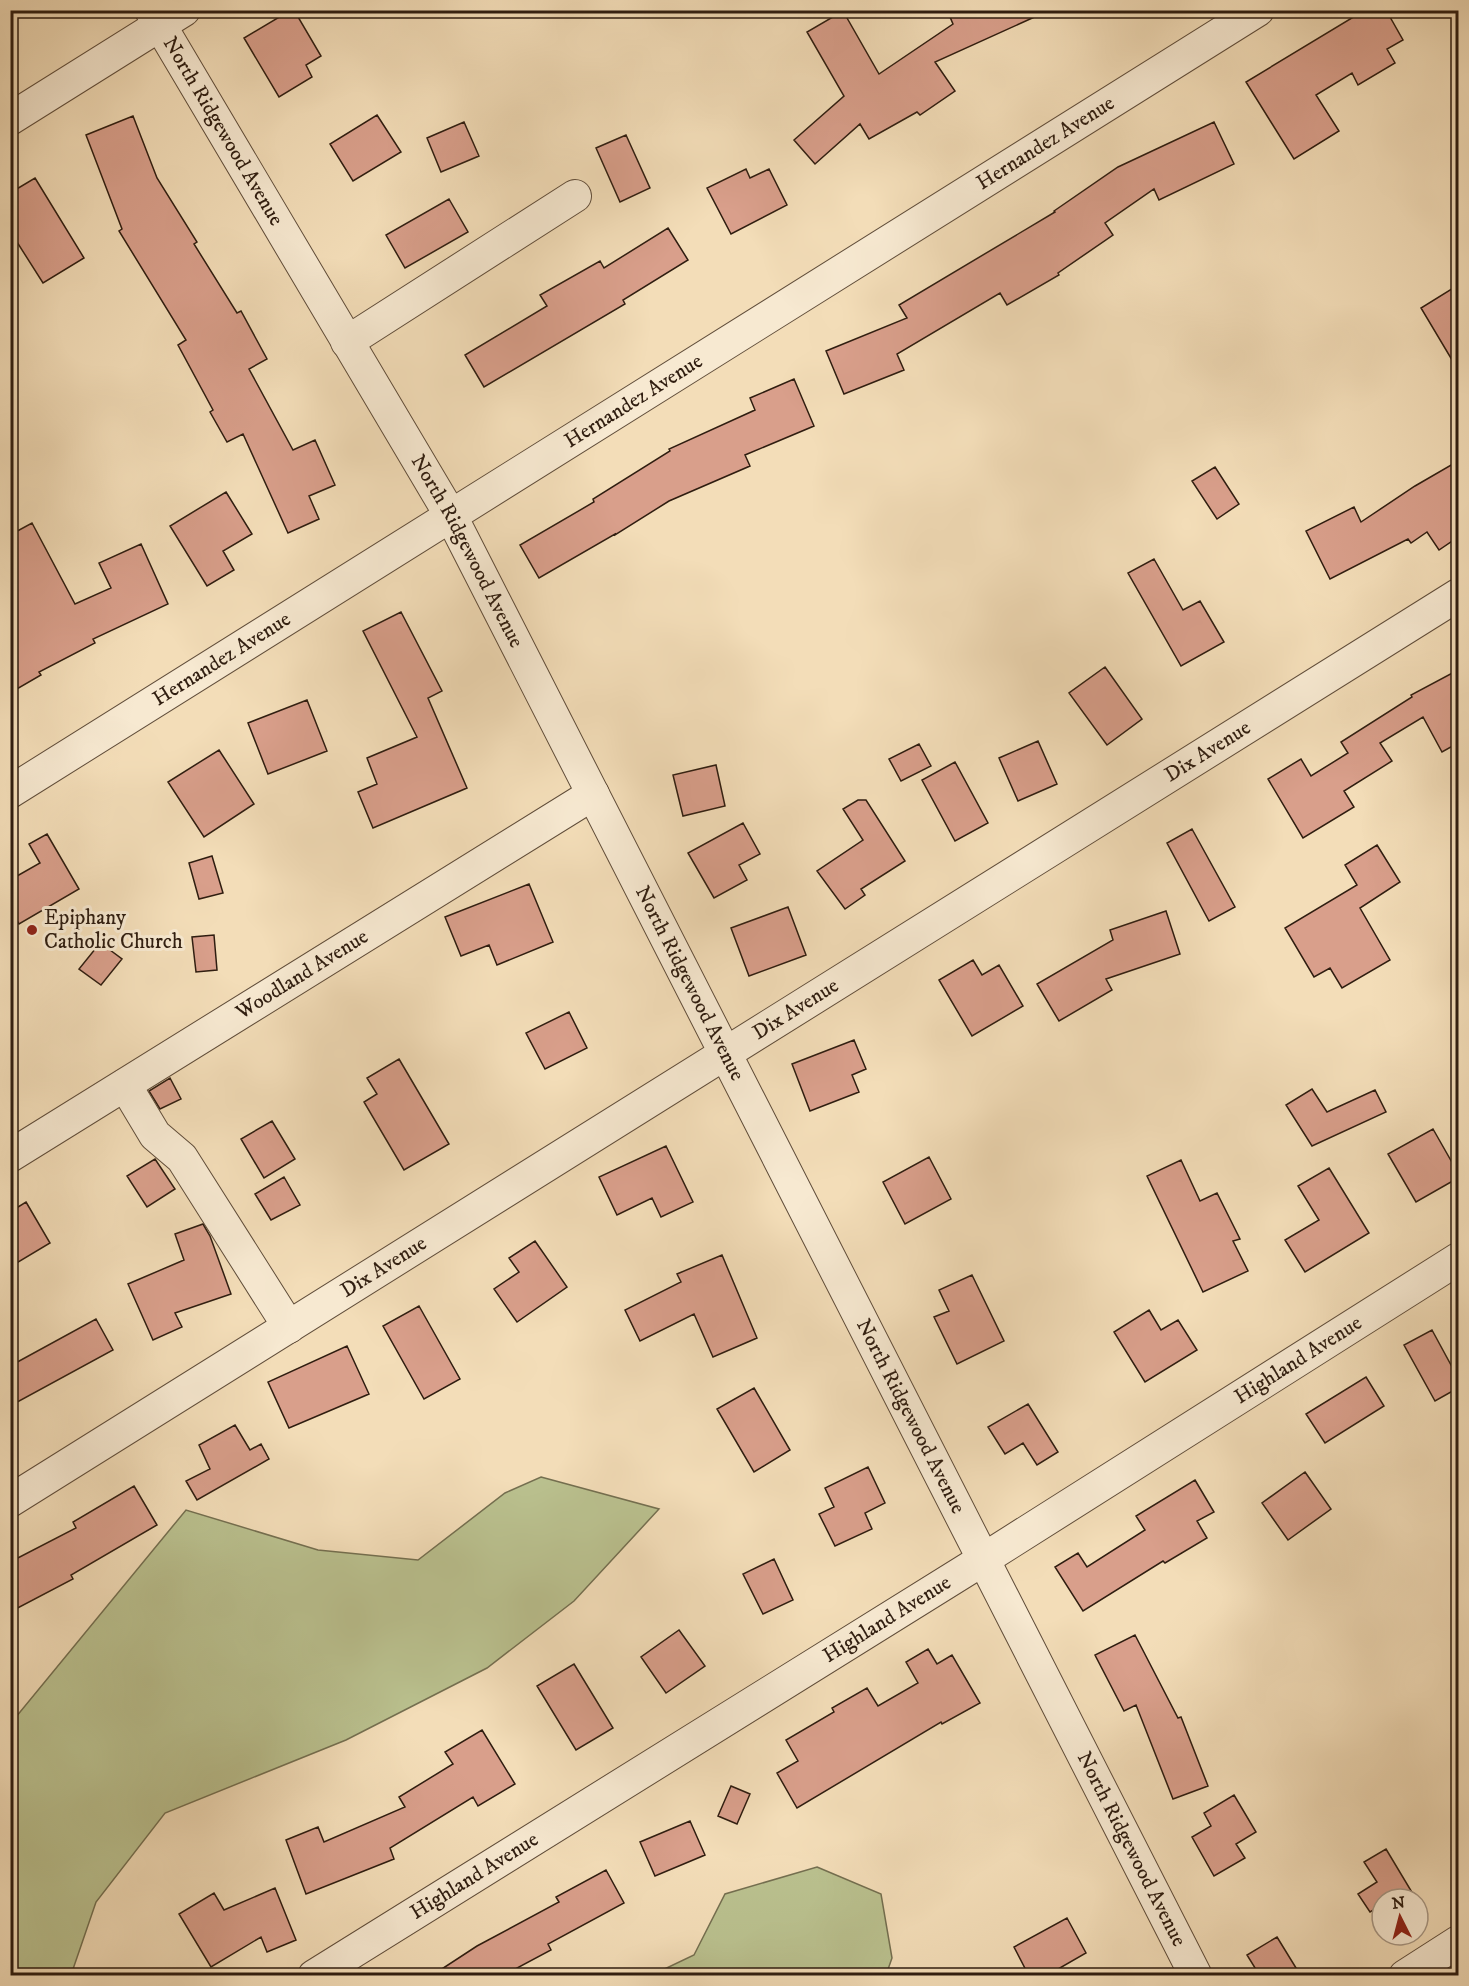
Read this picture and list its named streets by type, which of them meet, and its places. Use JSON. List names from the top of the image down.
{
  "streets": {
    "street": [
      "North Ridgewood Avenue",
      "Hernandez Avenue",
      "Dix Avenue",
      "Woodland Avenue",
      "Highland Avenue"
    ]
  },
  "crossings": [
    ["North Ridgewood Avenue", "Hernandez Avenue"],
    ["North Ridgewood Avenue", "Dix Avenue"],
    ["North Ridgewood Avenue", "Woodland Avenue"],
    ["North Ridgewood Avenue", "Highland Avenue"]
  ],
  "places": ["Epiphany Catholic Church"],
  "north": "top"
}
